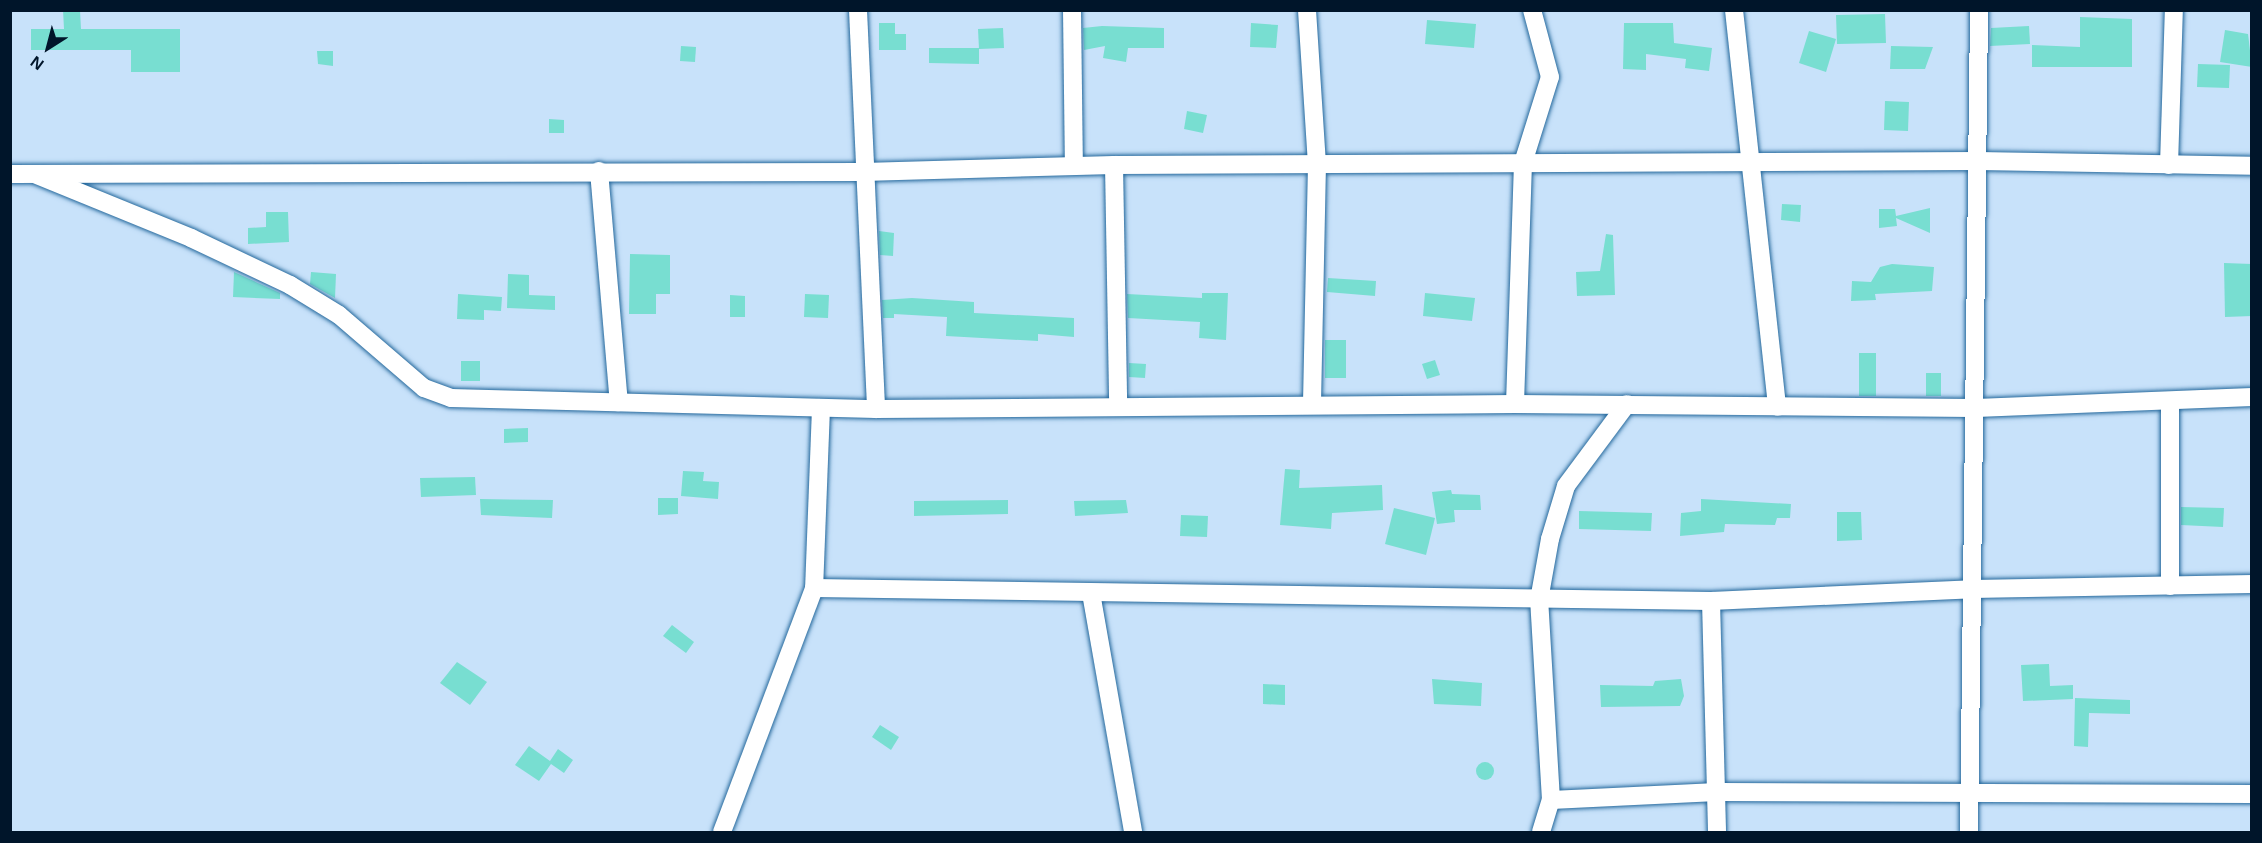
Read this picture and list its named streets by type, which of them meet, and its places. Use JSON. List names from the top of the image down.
{
  "north": "bottom left"
}
